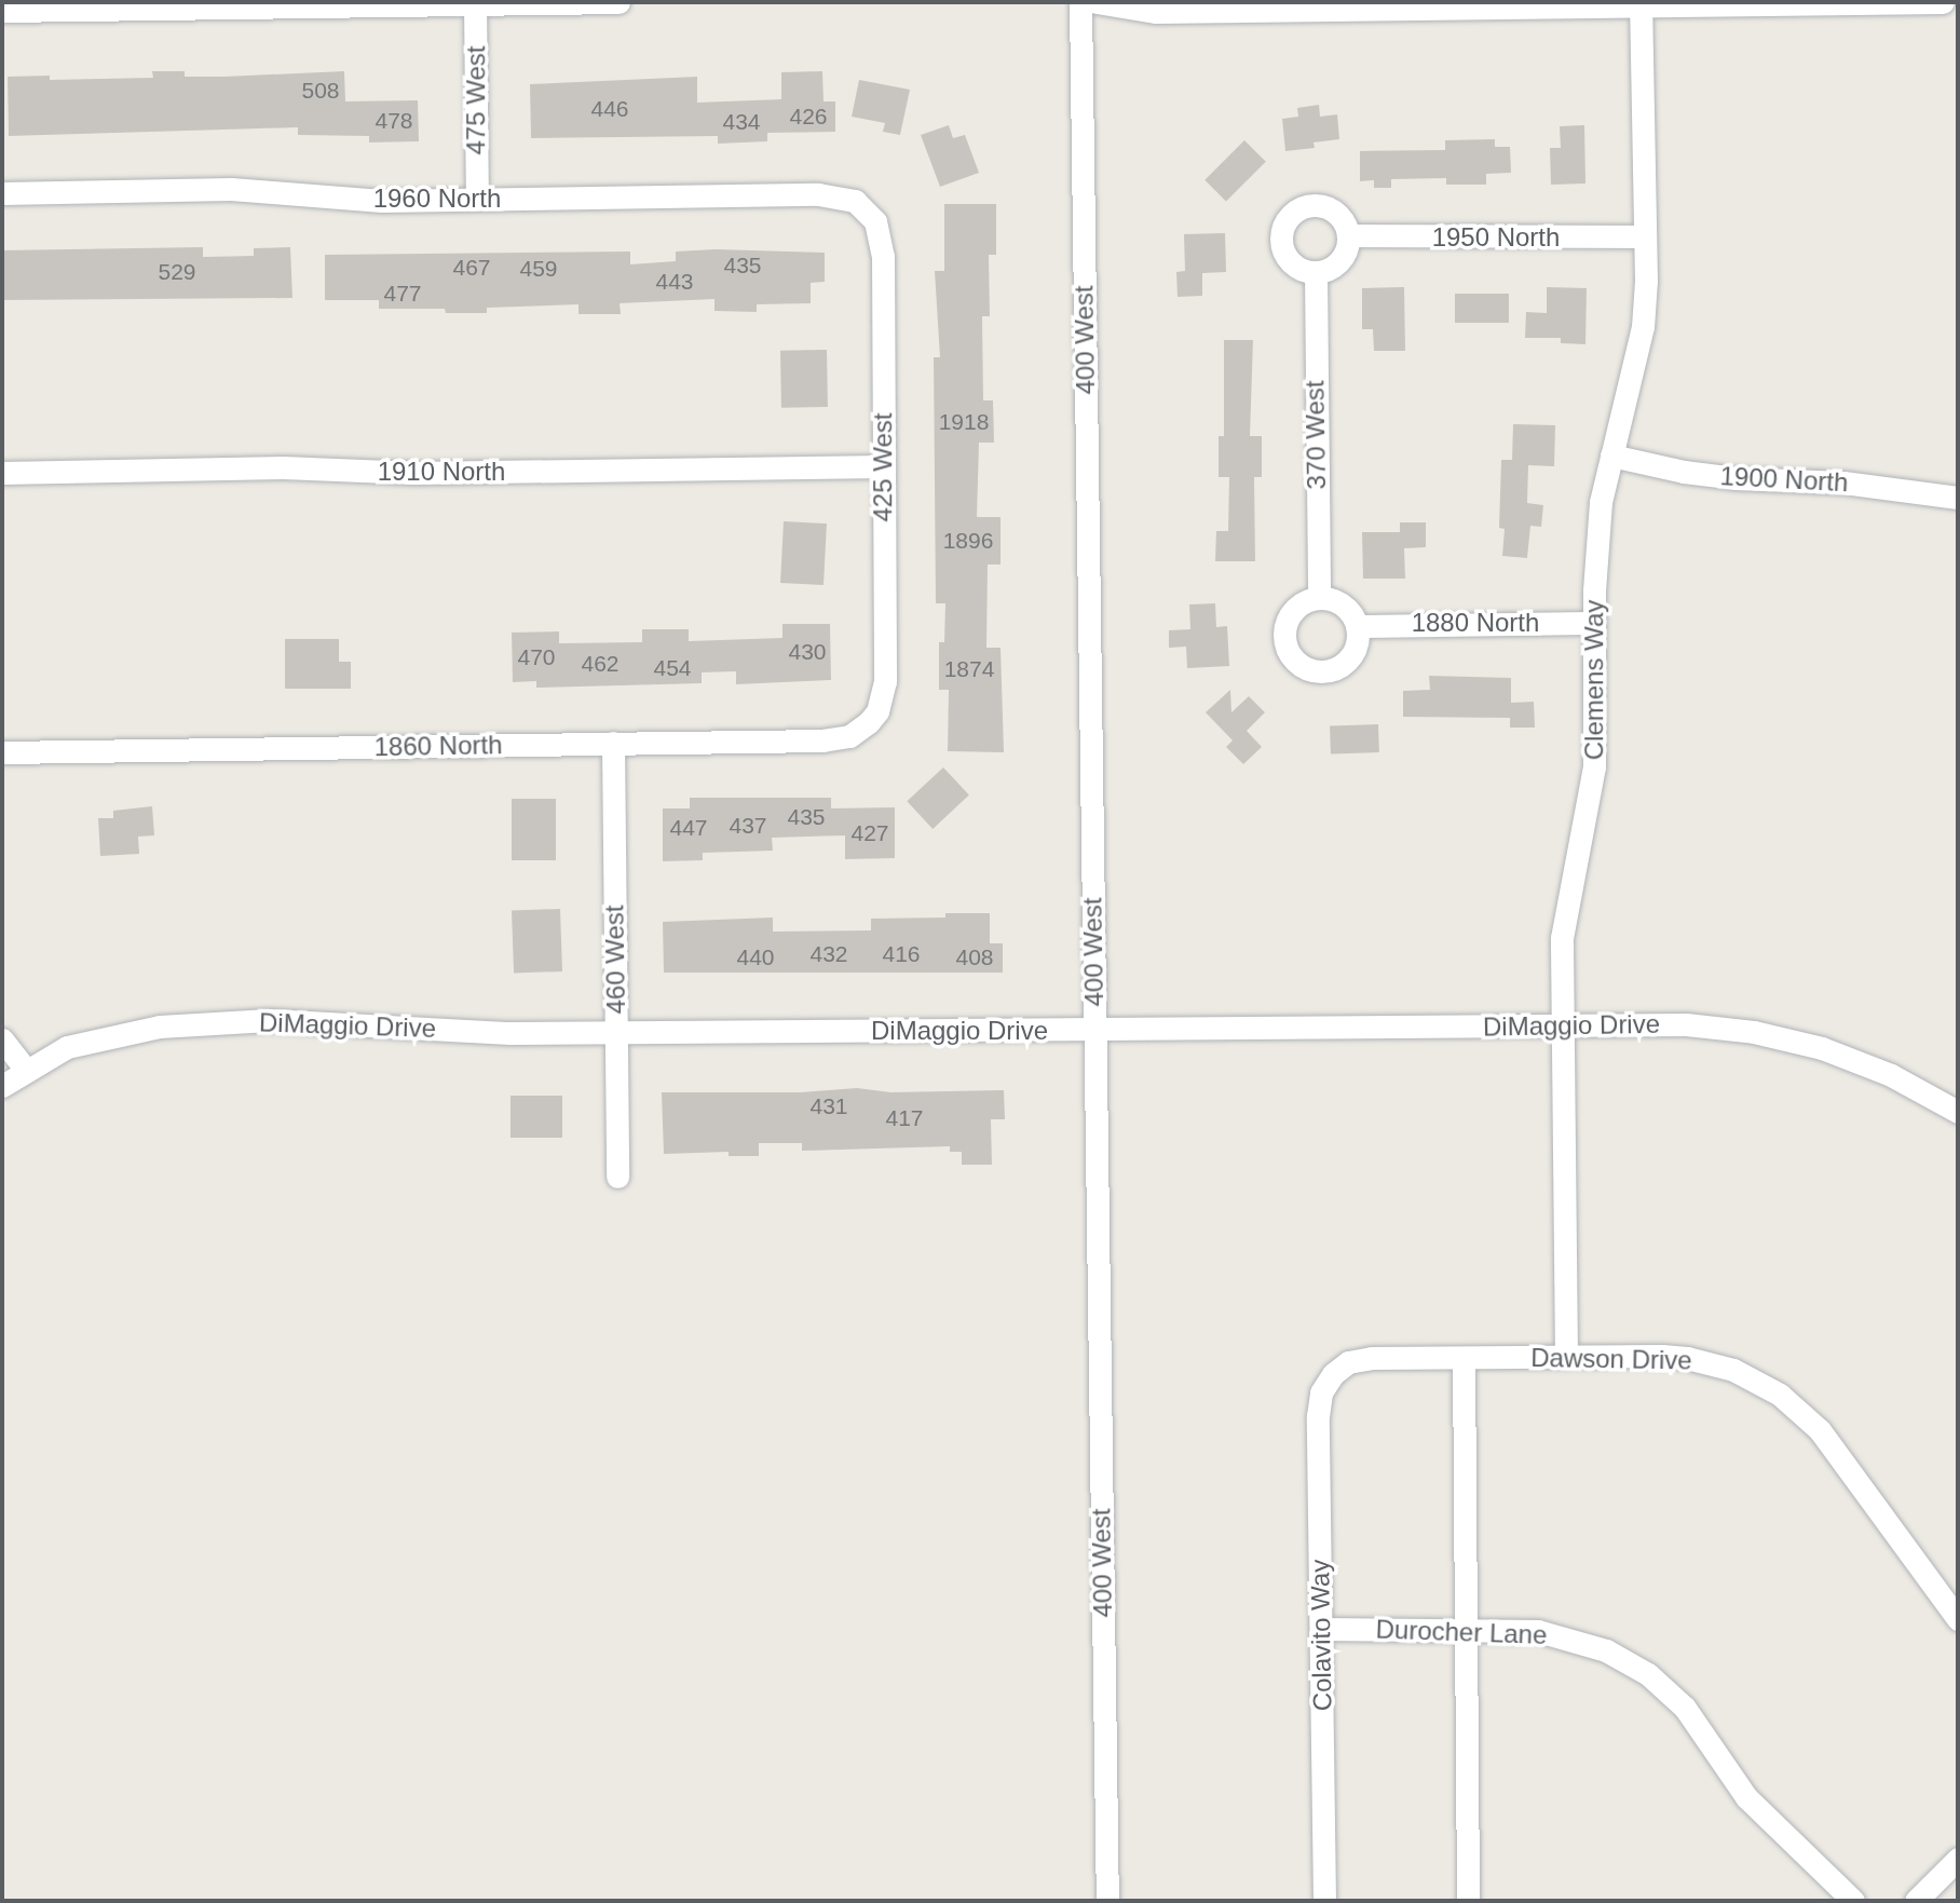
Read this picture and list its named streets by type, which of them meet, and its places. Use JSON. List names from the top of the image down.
{
  "streets": {
    "street": [
      "475 West",
      "1960 North",
      "1950 North",
      "400 West",
      "370 West",
      "425 West",
      "1910 North",
      "1900 North",
      "1880 North",
      "Clemens Way",
      "1860 North",
      "460 West",
      "DiMaggio Drive",
      "Dawson Drive",
      "Durocher Lane",
      "Colavito Way"
    ]
  },
  "crossings": [
    ["475 West", "1960 North"],
    ["1960 North", "425 West"],
    ["1950 North", "370 West"],
    ["1950 North", "Clemens Way"],
    ["400 West", "DiMaggio Drive"],
    ["370 West", "1880 North"],
    ["425 West", "1910 North"],
    ["425 West", "1860 North"],
    ["1900 North", "Clemens Way"],
    ["1880 North", "Clemens Way"],
    ["Clemens Way", "DiMaggio Drive"],
    ["Clemens Way", "Dawson Drive"],
    ["1860 North", "460 West"],
    ["460 West", "DiMaggio Drive"],
    ["Dawson Drive", "Colavito Way"],
    ["Durocher Lane", "Colavito Way"]
  ],
  "house_numbers": [
    "508",
    "446",
    "426",
    "478",
    "434",
    "435",
    "467",
    "459",
    "529",
    "443",
    "477",
    "1918",
    "1896",
    "430",
    "470",
    "462",
    "454",
    "1874",
    "435",
    "437",
    "447",
    "427",
    "432",
    "416",
    "440",
    "408",
    "431",
    "417"
  ]
}
